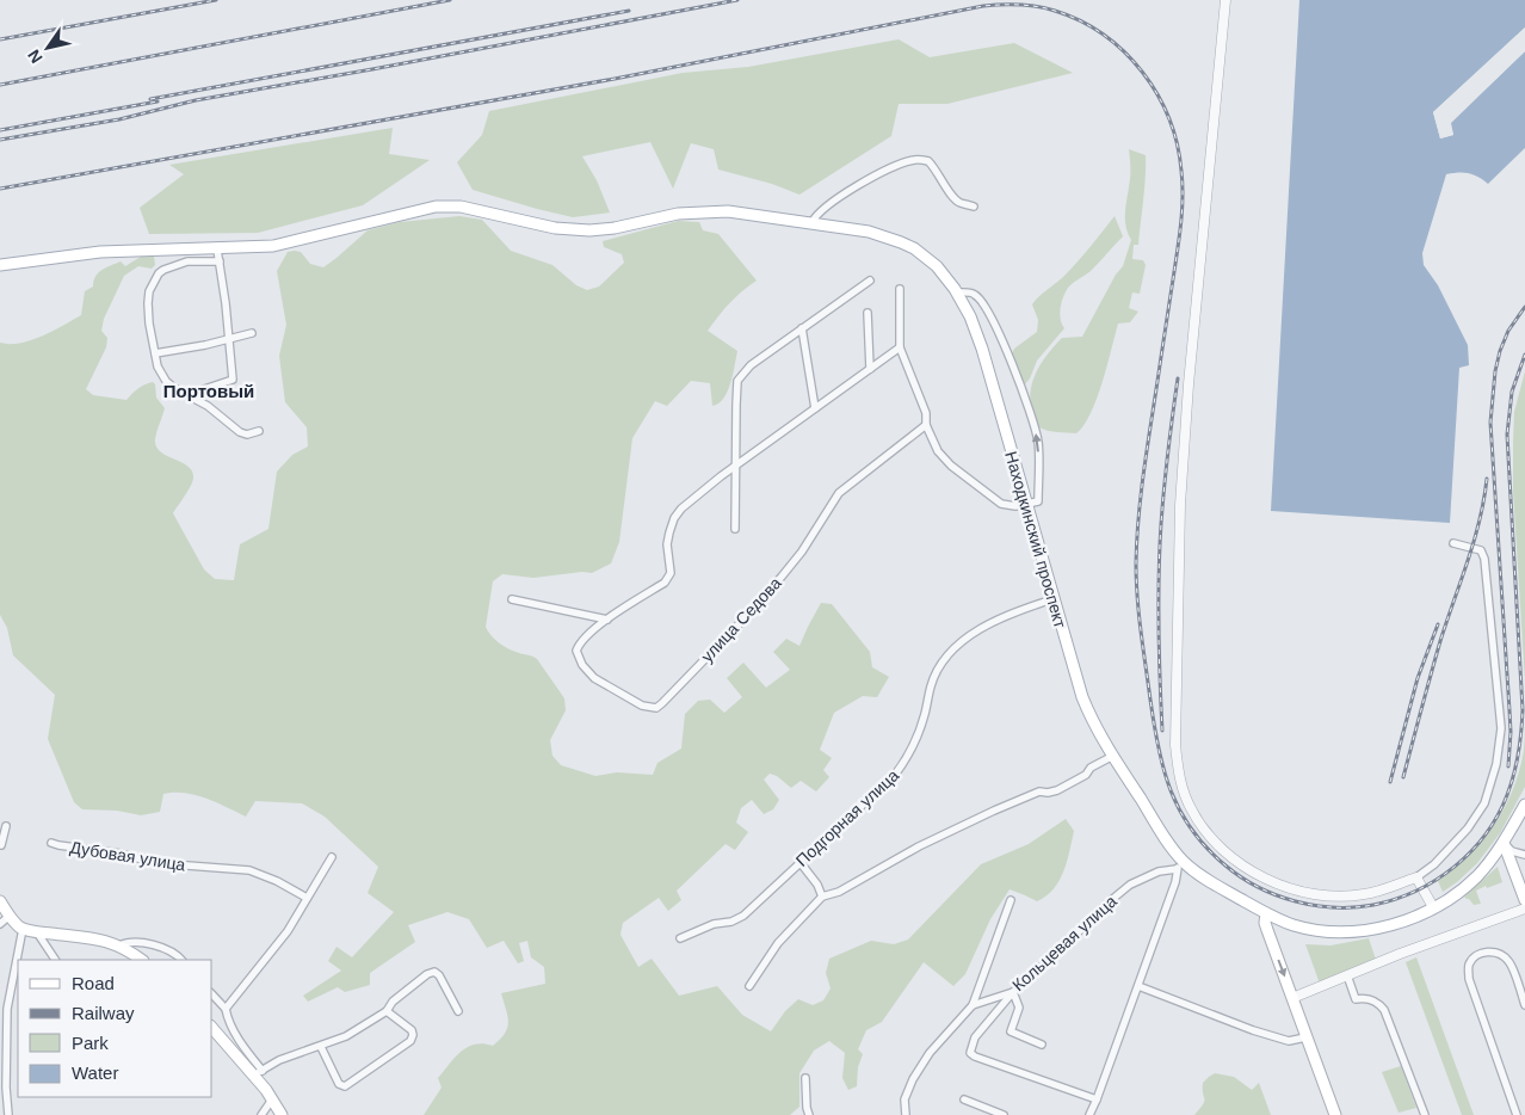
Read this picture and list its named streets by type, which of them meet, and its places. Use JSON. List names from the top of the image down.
{
  "streets": {
    "main road": ["Находкинский проспект"],
    "street": [
      "улица Седова",
      "Подгорная улица",
      "Дубовая улица",
      "Кольцевая улица"
    ]
  },
  "crossings": [
    ["Находкинский проспект", "Подгорная улица"],
    ["Находкинский проспект", "Кольцевая улица"]
  ],
  "districts": ["Портовый"],
  "legend": [
    "Road",
    "Railway",
    "Park",
    "Water"
  ],
  "north": "bottom left"
}
